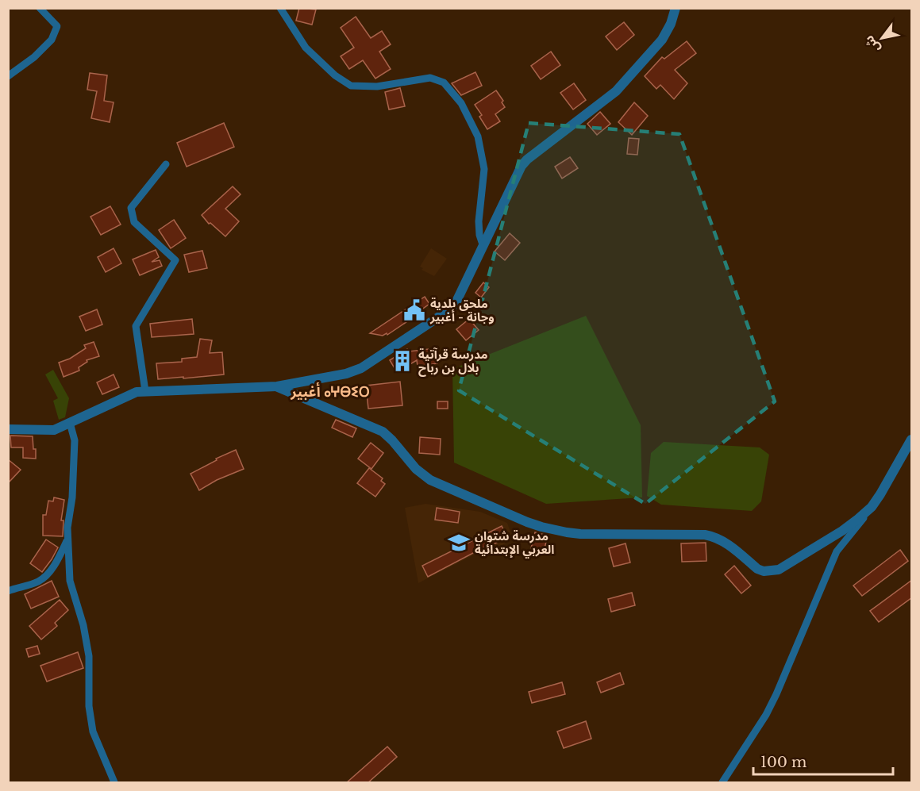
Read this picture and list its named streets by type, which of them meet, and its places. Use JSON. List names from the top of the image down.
{
  "districts": ["أغبير ⴰⵖⴱⵉⵔ"],
  "places": {
    "public building": ["ملحق بلدية وجانة - أغبير"],
    "building": ["مدرسة قرآتية بلال بن رباح"],
    "school or university": ["مدرسة شتوان العربي الإبتدائية"]
  },
  "scale_bar": "100 m",
  "north": "bottom left"
}
